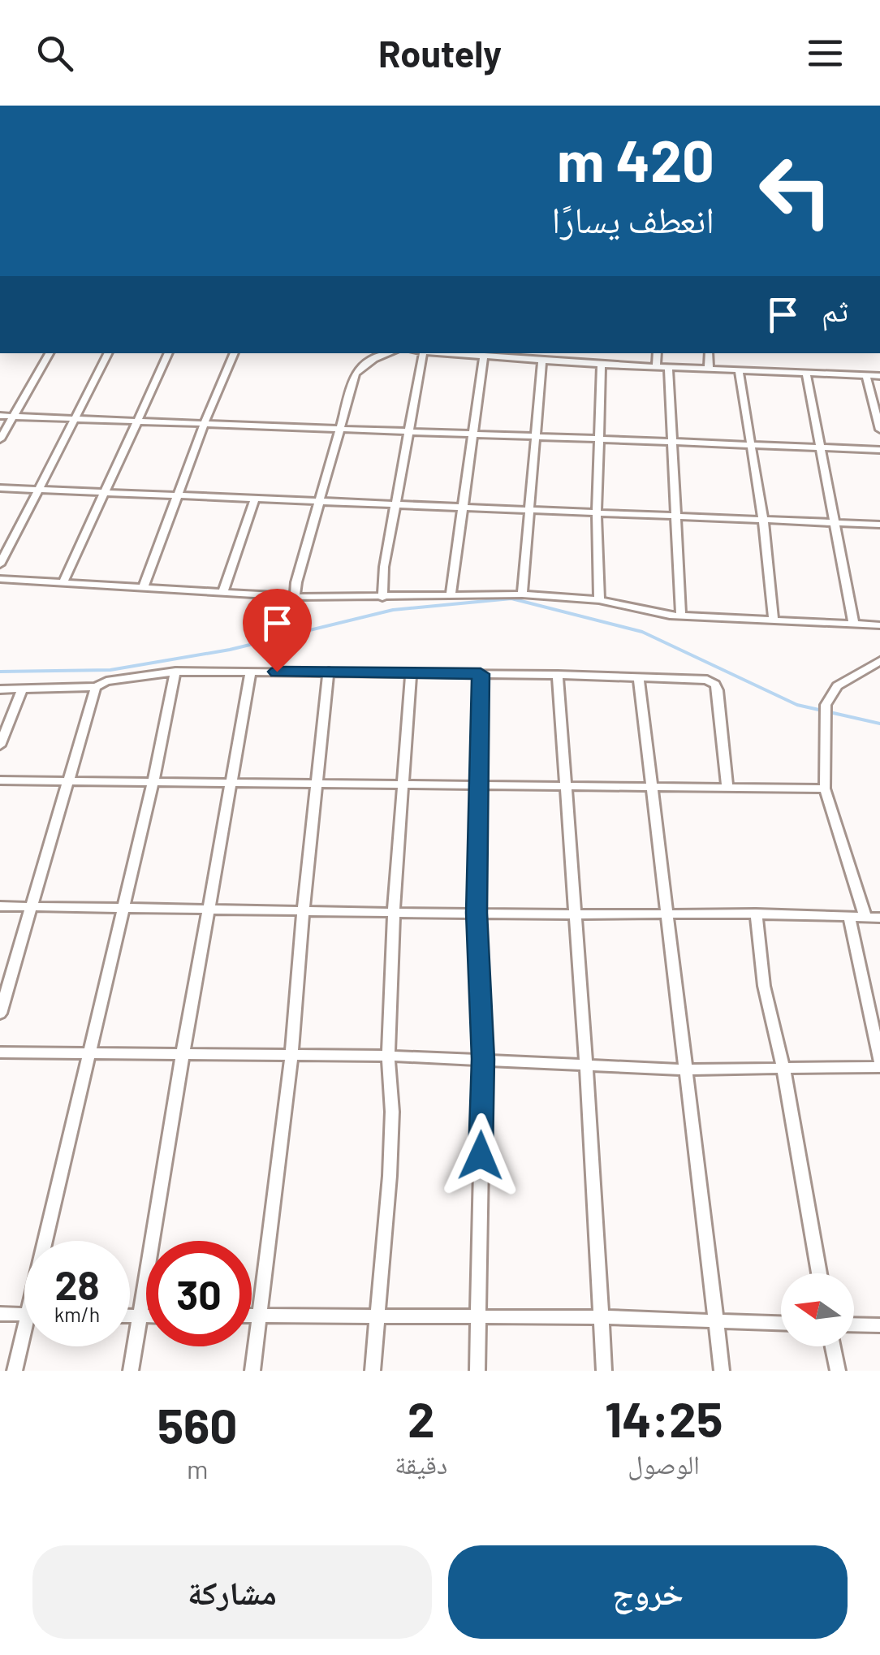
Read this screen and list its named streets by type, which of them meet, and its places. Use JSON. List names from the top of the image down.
{
  "north": "left",
  "page": {
    "header": "Routely",
    "turn": ["420 m", "انعطف يسارًا"],
    "then": "ثم",
    "speed": "28 km/h",
    "limit": "30",
    "eta": [
      "14:25",
      "الوصول",
      "2",
      "دقيقة",
      "560",
      "m"
    ],
    "buttons": ["خروج", "مشاركة"]
  }
}
